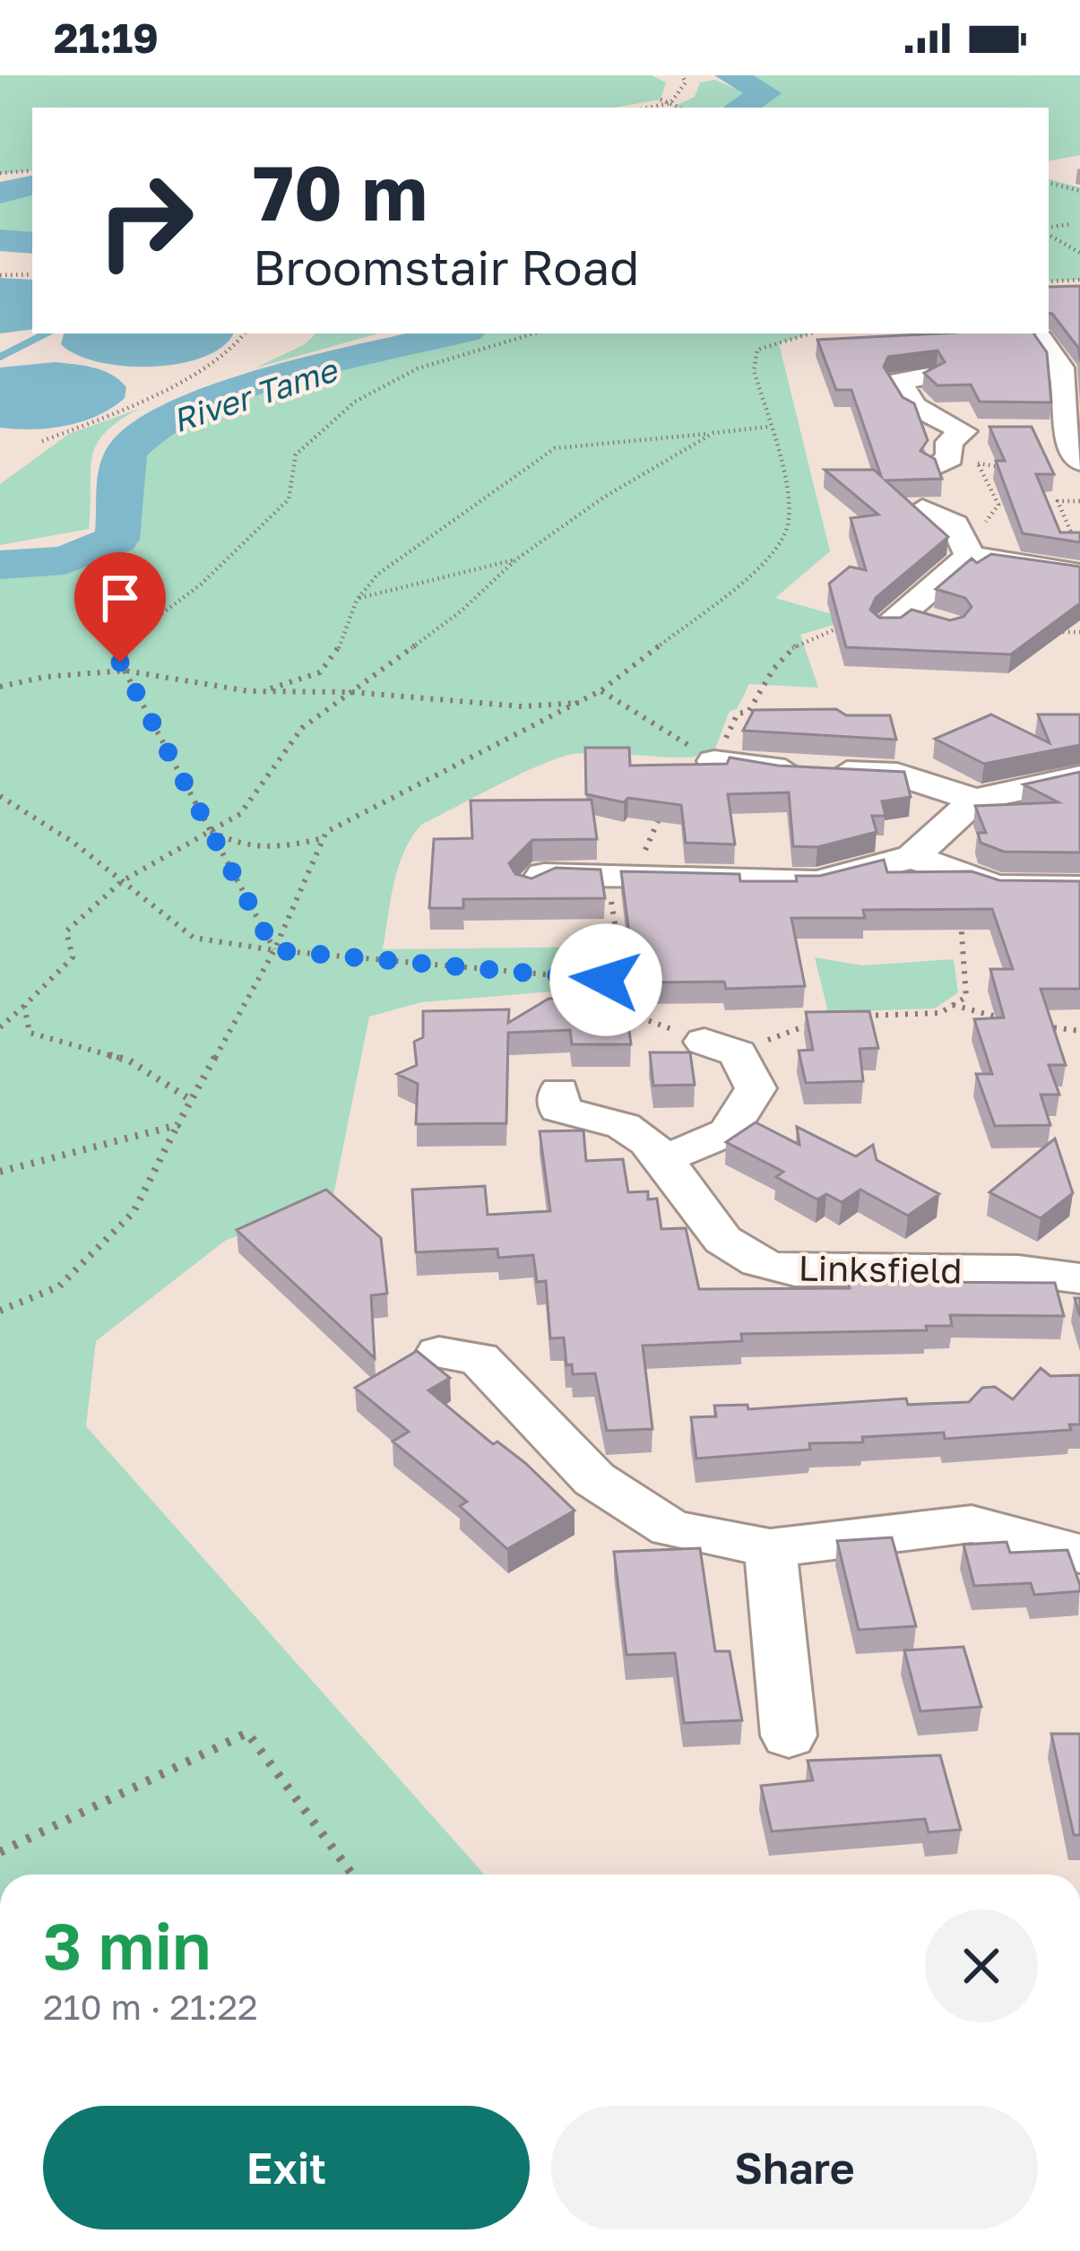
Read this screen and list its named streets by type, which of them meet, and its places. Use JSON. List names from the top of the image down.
{
  "streets": {
    "street": ["Linksfield"]
  },
  "water": ["River Tame"],
  "page": {
    "status": "21:19",
    "turn": ["70 m", "Broomstair Road"],
    "heading": ["3 min", "210 m · 21:22"],
    "buttons": ["Exit", "Share"]
  }
}
